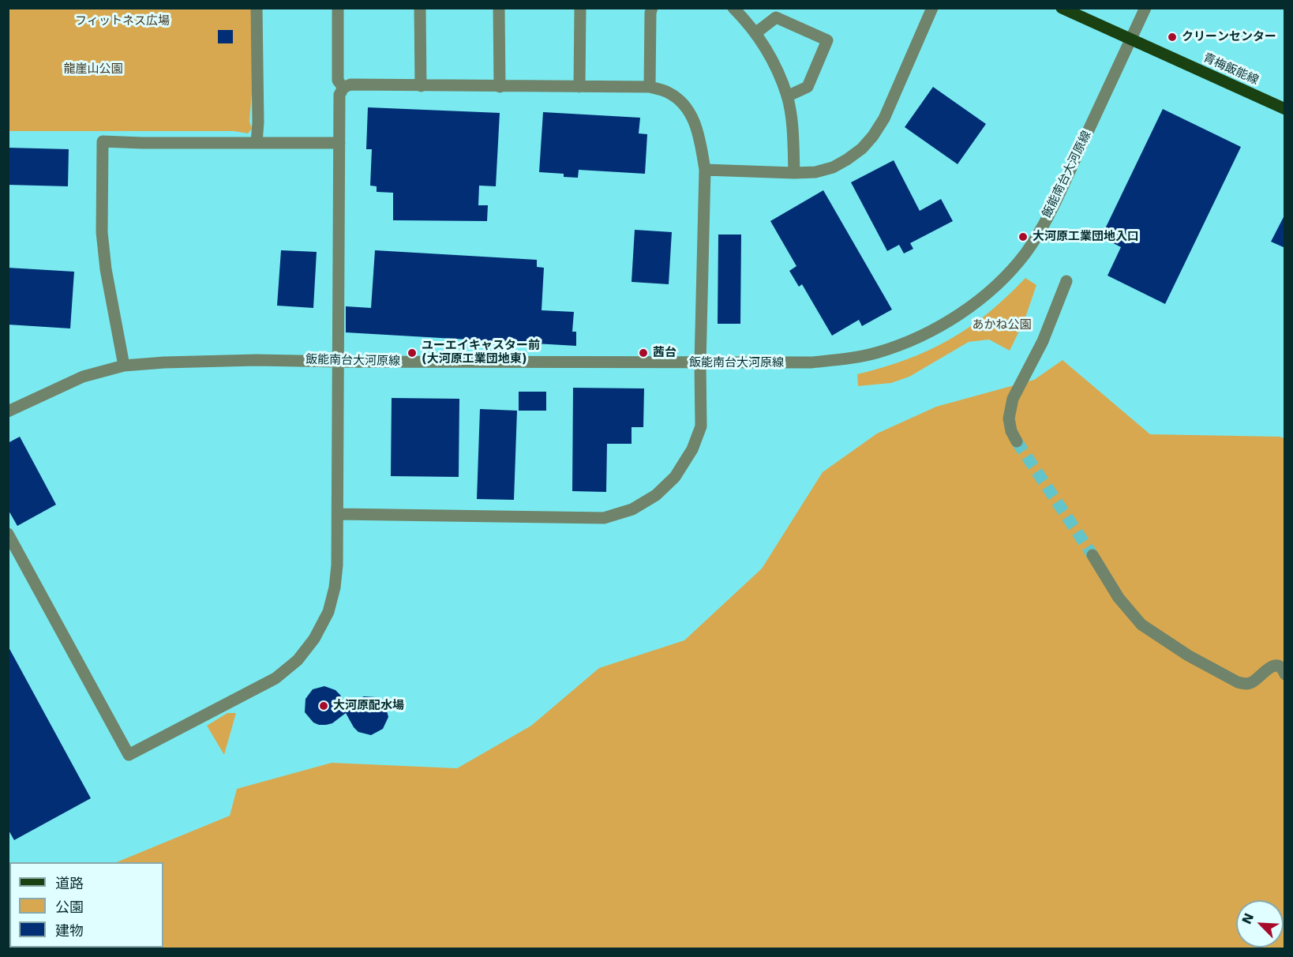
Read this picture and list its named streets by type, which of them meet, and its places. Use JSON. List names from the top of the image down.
{
  "streets": {
    "main road": ["青梅飯能線"],
    "street": ["飯能南台大河原線"]
  },
  "crossings": [
    ["青梅飯能線", "飯能南台大河原線"]
  ],
  "parks": ["フィットネス広場", "龍崖山公園", "あかね公園"],
  "places": [
    "クリーンセンター",
    "大河原工業団地入口",
    "ユーエイキャスター前 (大河原工業団地東)",
    "茜台",
    "大河原配水場"
  ],
  "legend": ["道路", "公園", "建物"],
  "north": "top left"
}
